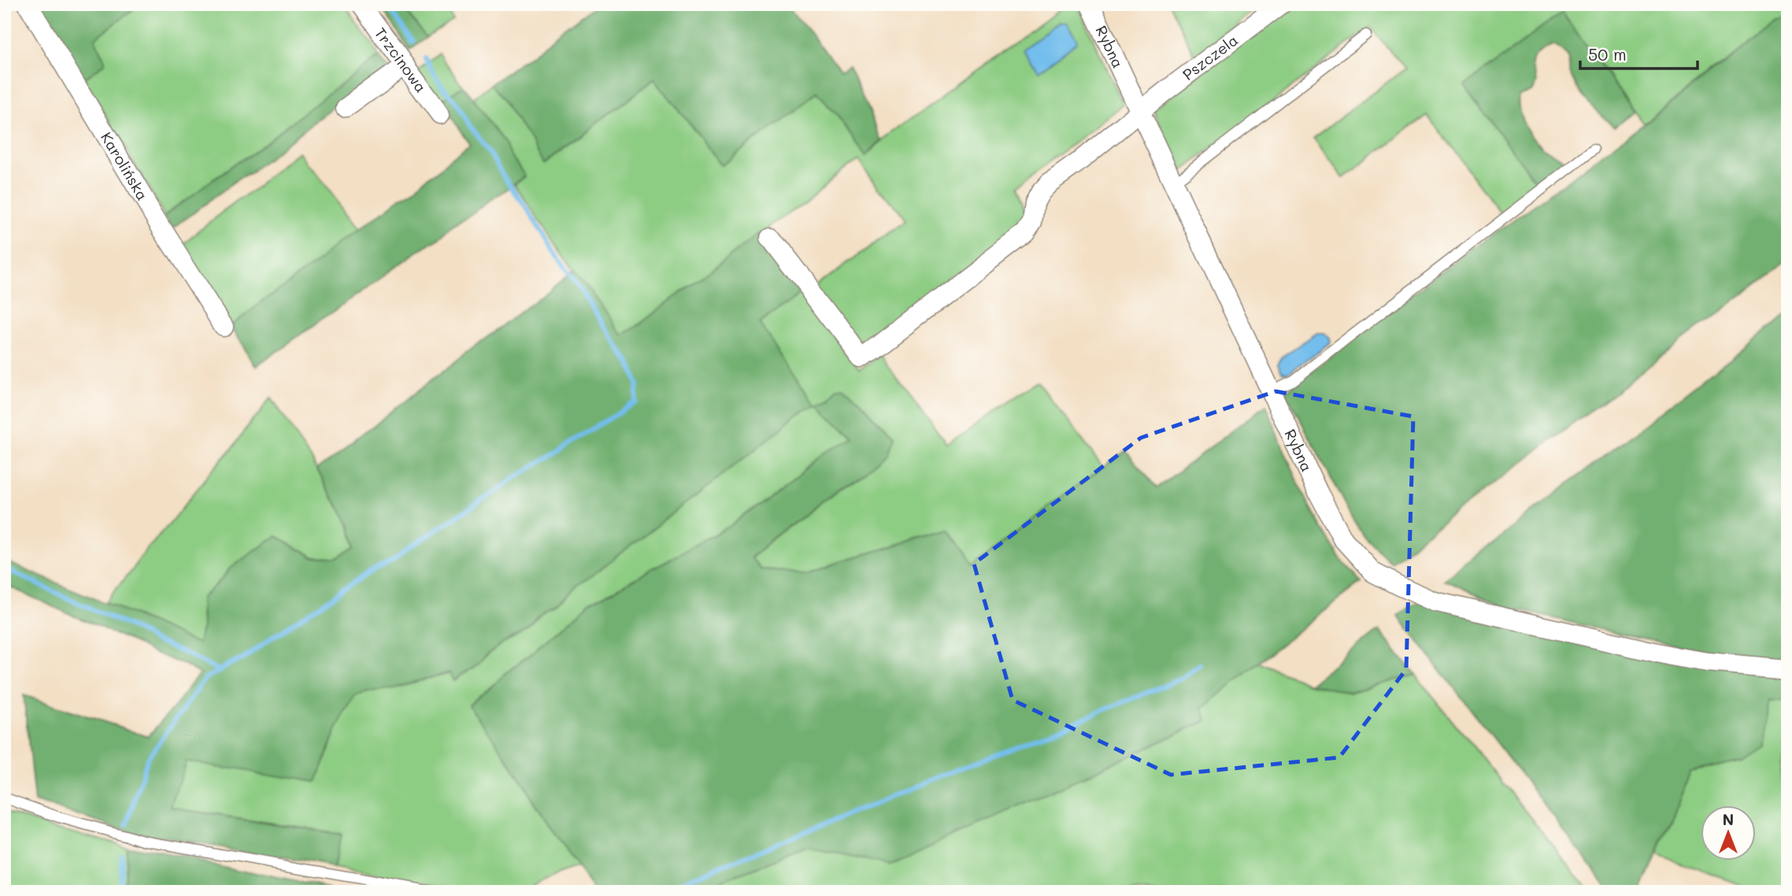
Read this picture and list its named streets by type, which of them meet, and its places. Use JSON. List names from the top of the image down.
{
  "streets": {
    "street": [
      "Rybna",
      "Pszczela",
      "Trzcinowa",
      "Karolińska"
    ]
  },
  "crossings": [
    ["Rybna", "Pszczela"]
  ],
  "scale_bar": "50 m",
  "north": "top"
}
